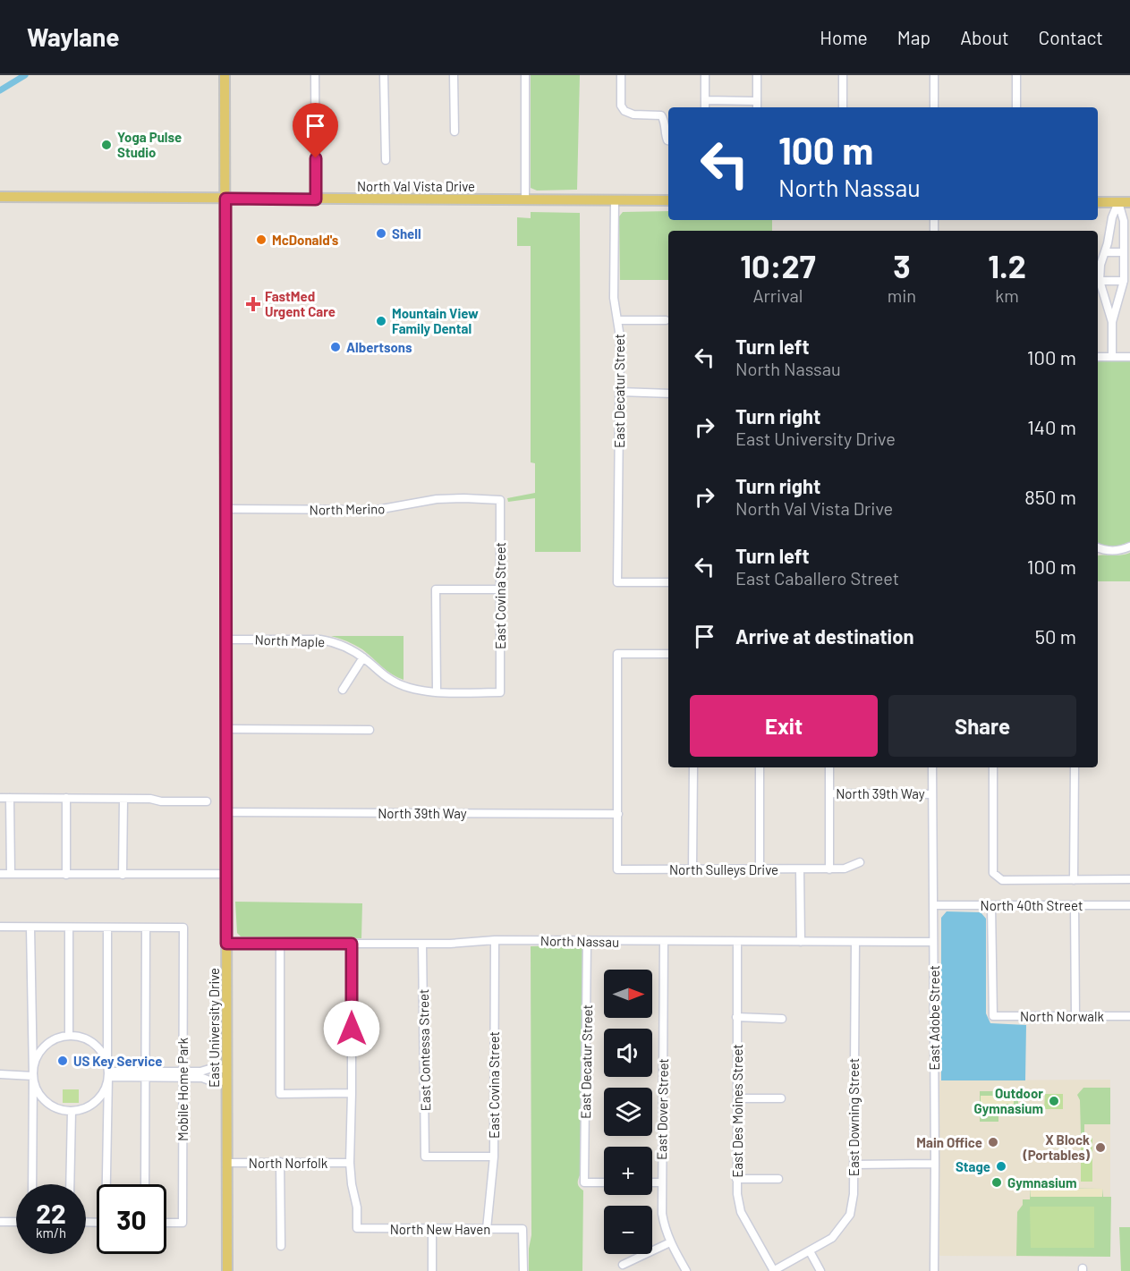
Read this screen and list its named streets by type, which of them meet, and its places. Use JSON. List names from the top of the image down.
{
  "streets": {
    "main road": ["North Val Vista Drive", "East University Drive"],
    "street": [
      "East Decatur Street",
      "North Merino",
      "East Covina Street",
      "North Maple",
      "North 39th Way",
      "North Sulleys Drive",
      "North 40th Street",
      "North Nassau",
      "North Norwalk",
      "East Adobe Street",
      "East Contessa Street",
      "Mobile Home Park",
      "East Dover Street",
      "East Des Moines Street",
      "East Downing Street",
      "North Norfolk",
      "North New Haven"
    ]
  },
  "crossings": [
    ["North Val Vista Drive", "East Decatur Street"],
    ["North Val Vista Drive", "East University Drive"],
    ["East Decatur Street", "North Nassau"],
    ["North Merino", "East Covina Street"],
    ["North Merino", "East University Drive"],
    ["East Covina Street", "North Maple"],
    ["East Covina Street", "North Nassau"],
    ["East Covina Street", "East Contessa Street"],
    ["East Covina Street", "North New Haven"],
    ["North Maple", "East University Drive"],
    ["North 39th Way", "North Sulleys Drive"],
    ["North 39th Way", "East Adobe Street"],
    ["North 39th Way", "East University Drive"],
    ["North 40th Street", "North Norwalk"],
    ["North 40th Street", "East Adobe Street"],
    ["North Nassau", "East Adobe Street"],
    ["North Nassau", "East University Drive"],
    ["North Nassau", "East Contessa Street"],
    ["North Nassau", "East Dover Street"],
    ["North Nassau", "East Des Moines Street"],
    ["North Nassau", "East Downing Street"],
    ["East University Drive", "North Norfolk"],
    ["East Des Moines Street", "East Downing Street"],
    ["North Norfolk", "North New Haven"]
  ],
  "places": {
    "other": [
      "Yoga Pulse Studio",
      "Shell",
      "McDonald's",
      "Mountain View Family Dental",
      "Albertsons",
      "US Key Service",
      "Outdoor Gymnasium",
      "Main Office",
      "X Block (Portables)",
      "Stage",
      "Gymnasium"
    ],
    "health": ["FastMed Urgent Care"]
  },
  "north": "right",
  "page": {
    "header": "Waylane",
    "nav": [
      "Home",
      "Map",
      "About",
      "Contact"
    ],
    "turn": ["100 m", "North Nassau"],
    "eta": [
      "10:27",
      "Arrival",
      "3",
      "min",
      "1.2",
      "km"
    ],
    "list": [
      {
        "name": "Turn left",
        "note": "North Nassau",
        "value": "100 m"
      },
      {
        "name": "Turn right",
        "note": "East University Drive",
        "value": "140 m"
      },
      {
        "name": "Turn right",
        "note": "North Val Vista Drive",
        "value": "850 m"
      },
      {
        "name": "Turn left",
        "note": "East Caballero Street",
        "value": "100 m"
      },
      {
        "name": "Arrive at destination",
        "value": "50 m"
      }
    ],
    "buttons": ["Exit", "Share"],
    "map_buttons": ["+", "−"],
    "speed": "22 km/h",
    "limit": "30"
  }
}
